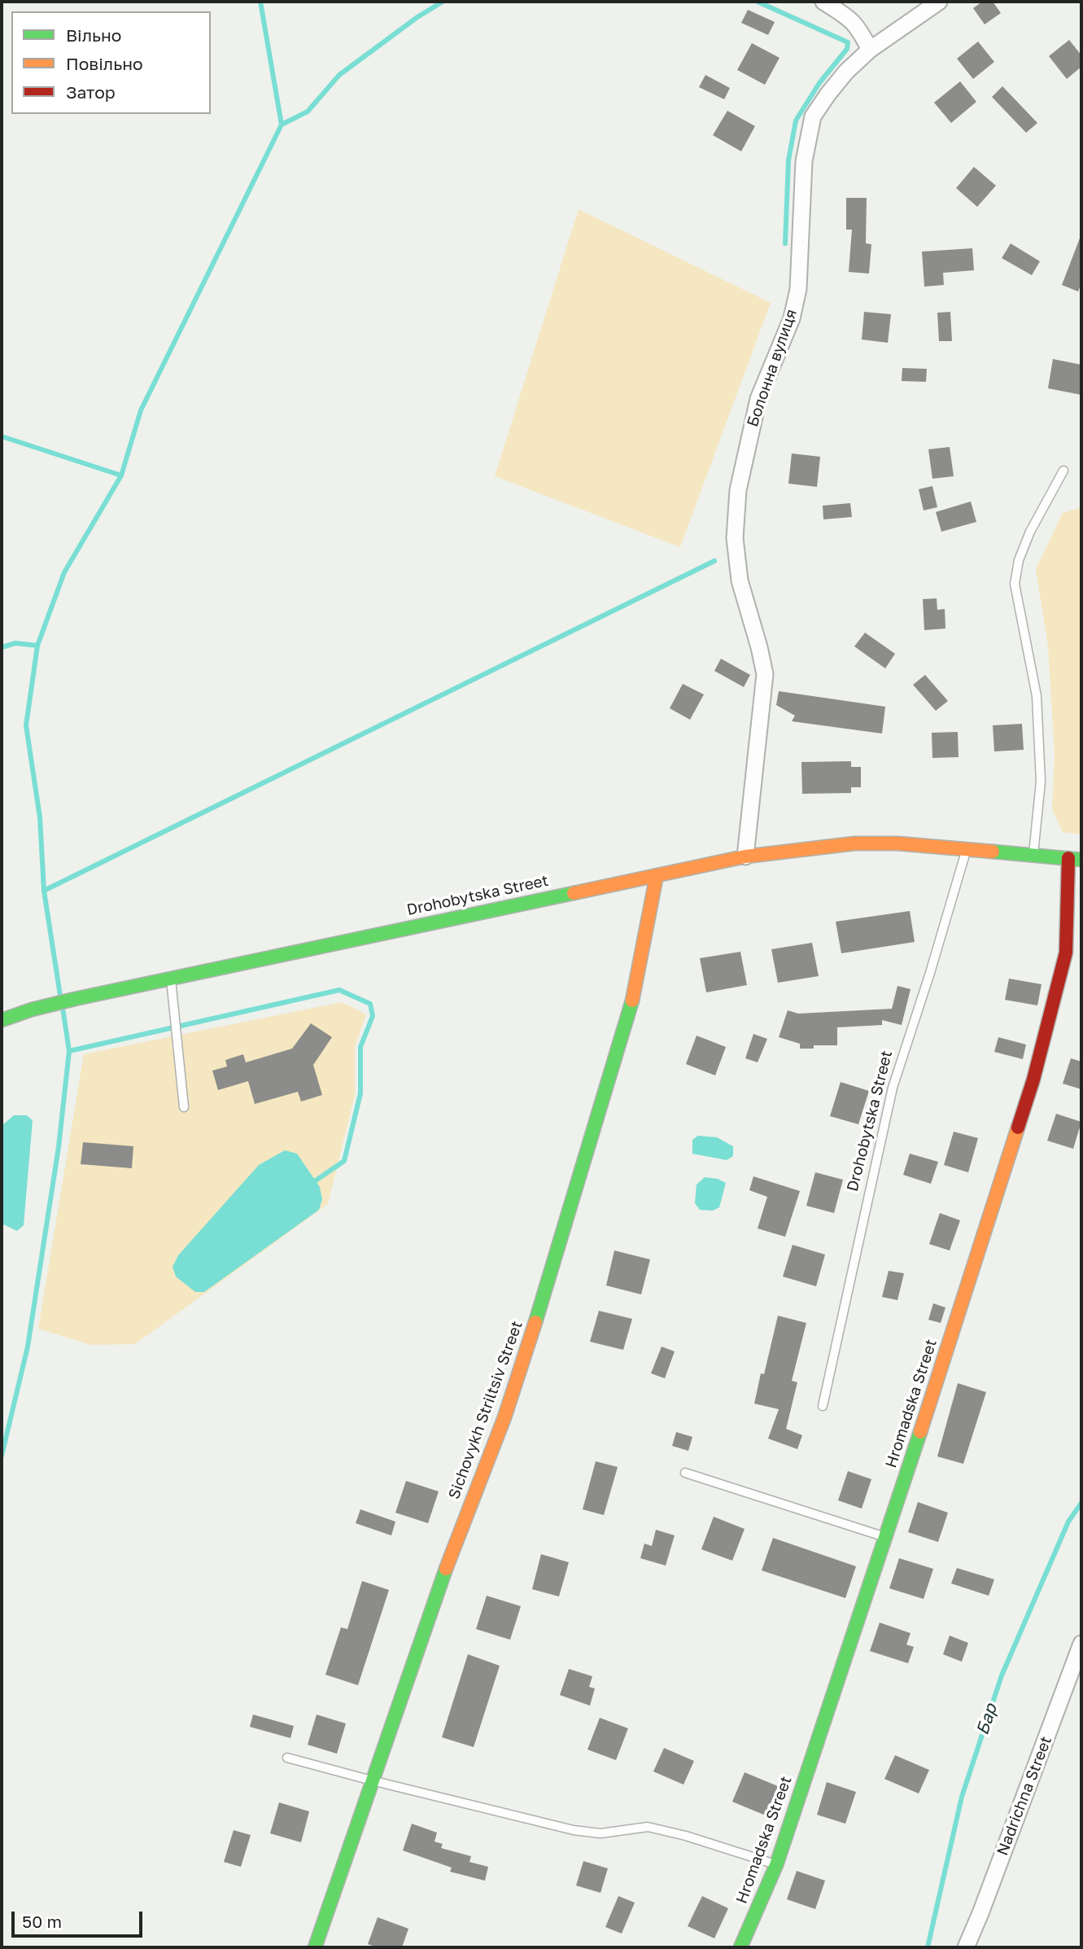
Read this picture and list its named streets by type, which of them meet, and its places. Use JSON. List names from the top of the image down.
{
  "streets": {
    "street": [
      "Болонна вулиця",
      "Drohobytska Street",
      "Hromadska Street",
      "Sichovykh Striltsiv Street",
      "Nadrichna Street"
    ]
  },
  "crossings": [
    ["Болонна вулиця", "Drohobytska Street"],
    ["Drohobytska Street", "Hromadska Street"],
    ["Drohobytska Street", "Sichovykh Striltsiv Street"]
  ],
  "water": ["Бар"],
  "legend": ["Вільно", "Повільно", "Затор"],
  "scale_bar": "50 m"
}
